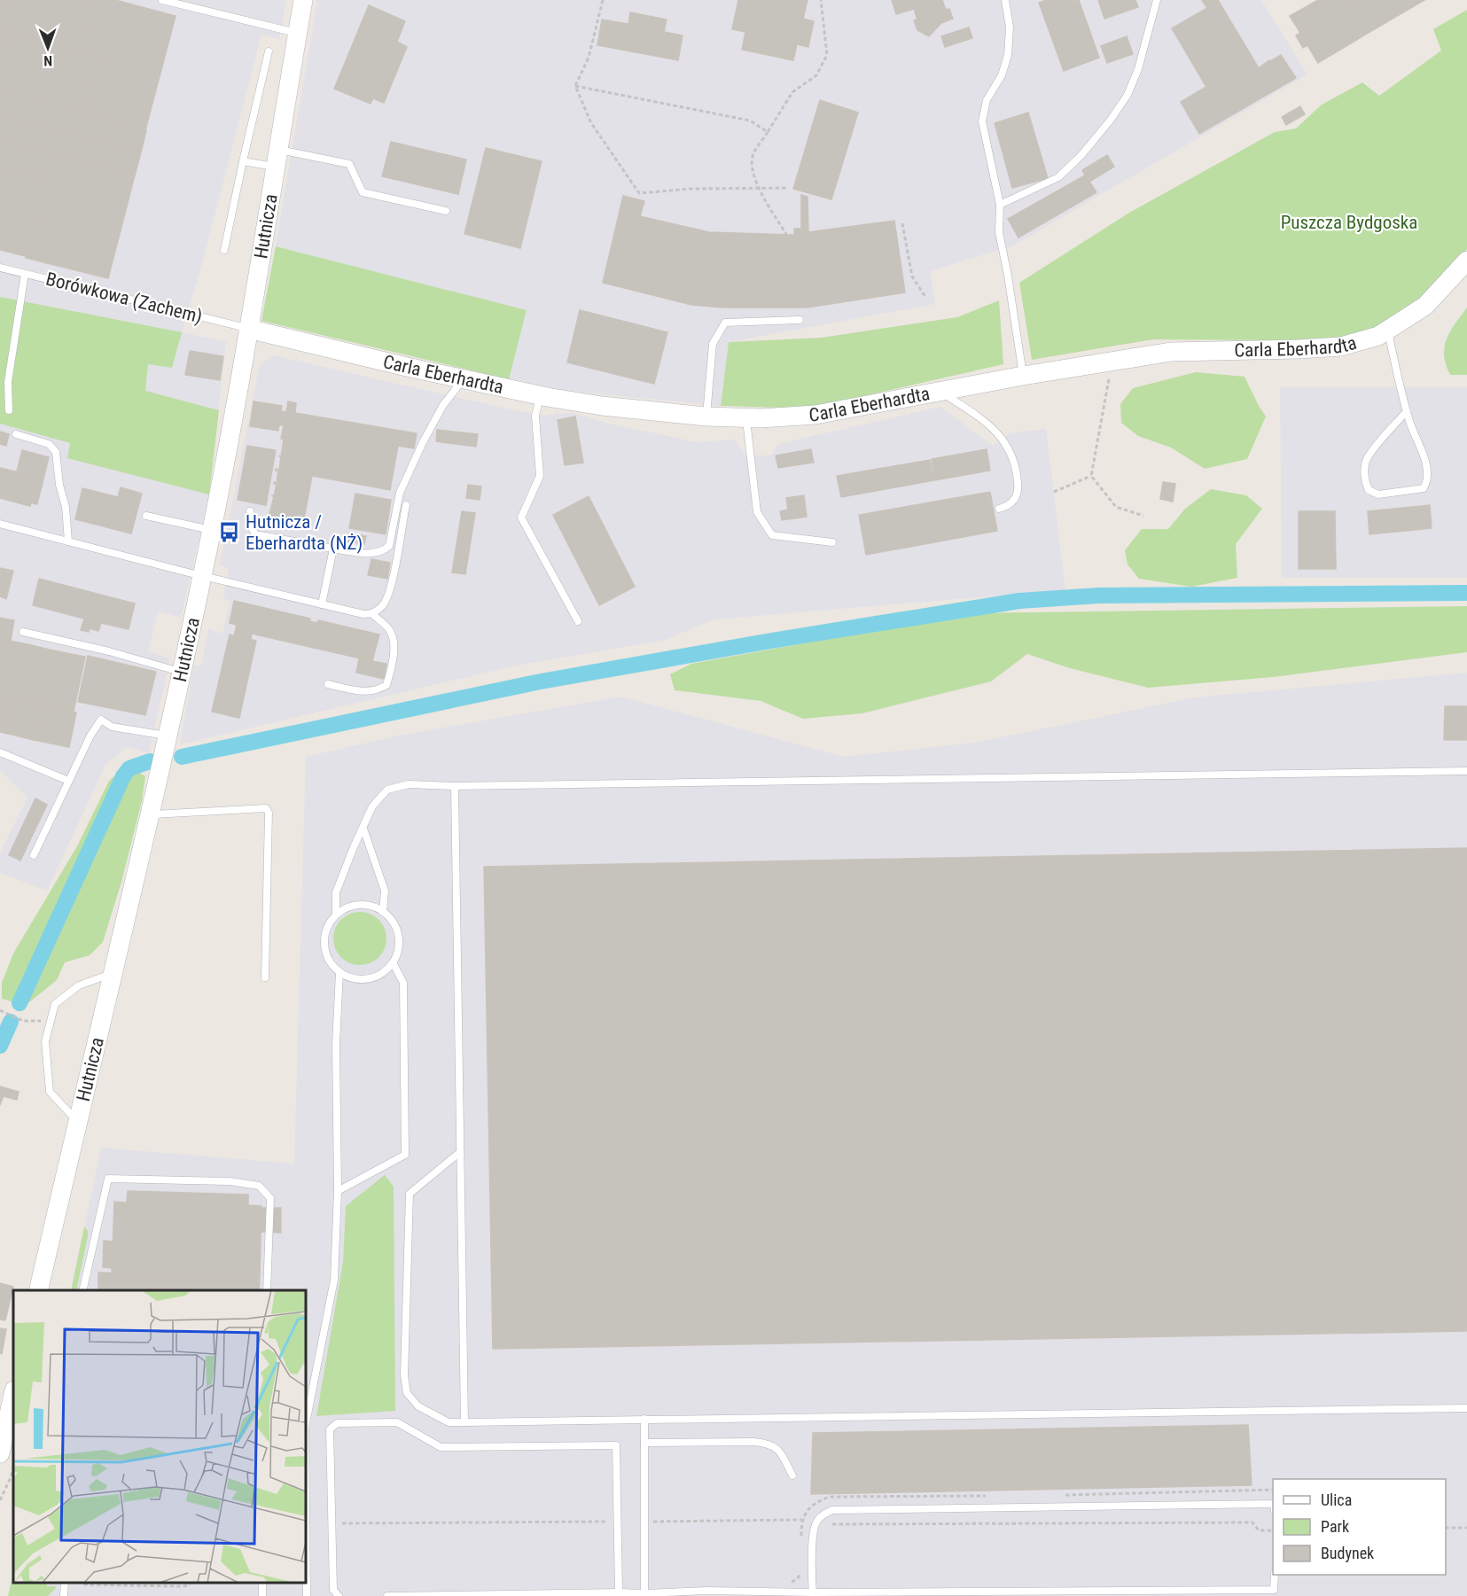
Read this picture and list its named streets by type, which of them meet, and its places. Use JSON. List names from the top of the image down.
{
  "streets": {
    "street": ["Hutnicza", "Carla Eberhardta"],
    "lane": ["Borówkowa (Zachem)"]
  },
  "crossings": [
    ["Hutnicza", "Borówkowa (Zachem)"],
    ["Hutnicza", "Carla Eberhardta"],
    ["Borówkowa (Zachem)", "Carla Eberhardta"]
  ],
  "parks": ["Puszcza Bydgoska"],
  "places": {
    "bus stop": ["Hutnicza / Eberhardta (NŻ)"]
  },
  "legend": ["Ulica", "Park", "Budynek"],
  "north": "bottom"
}
